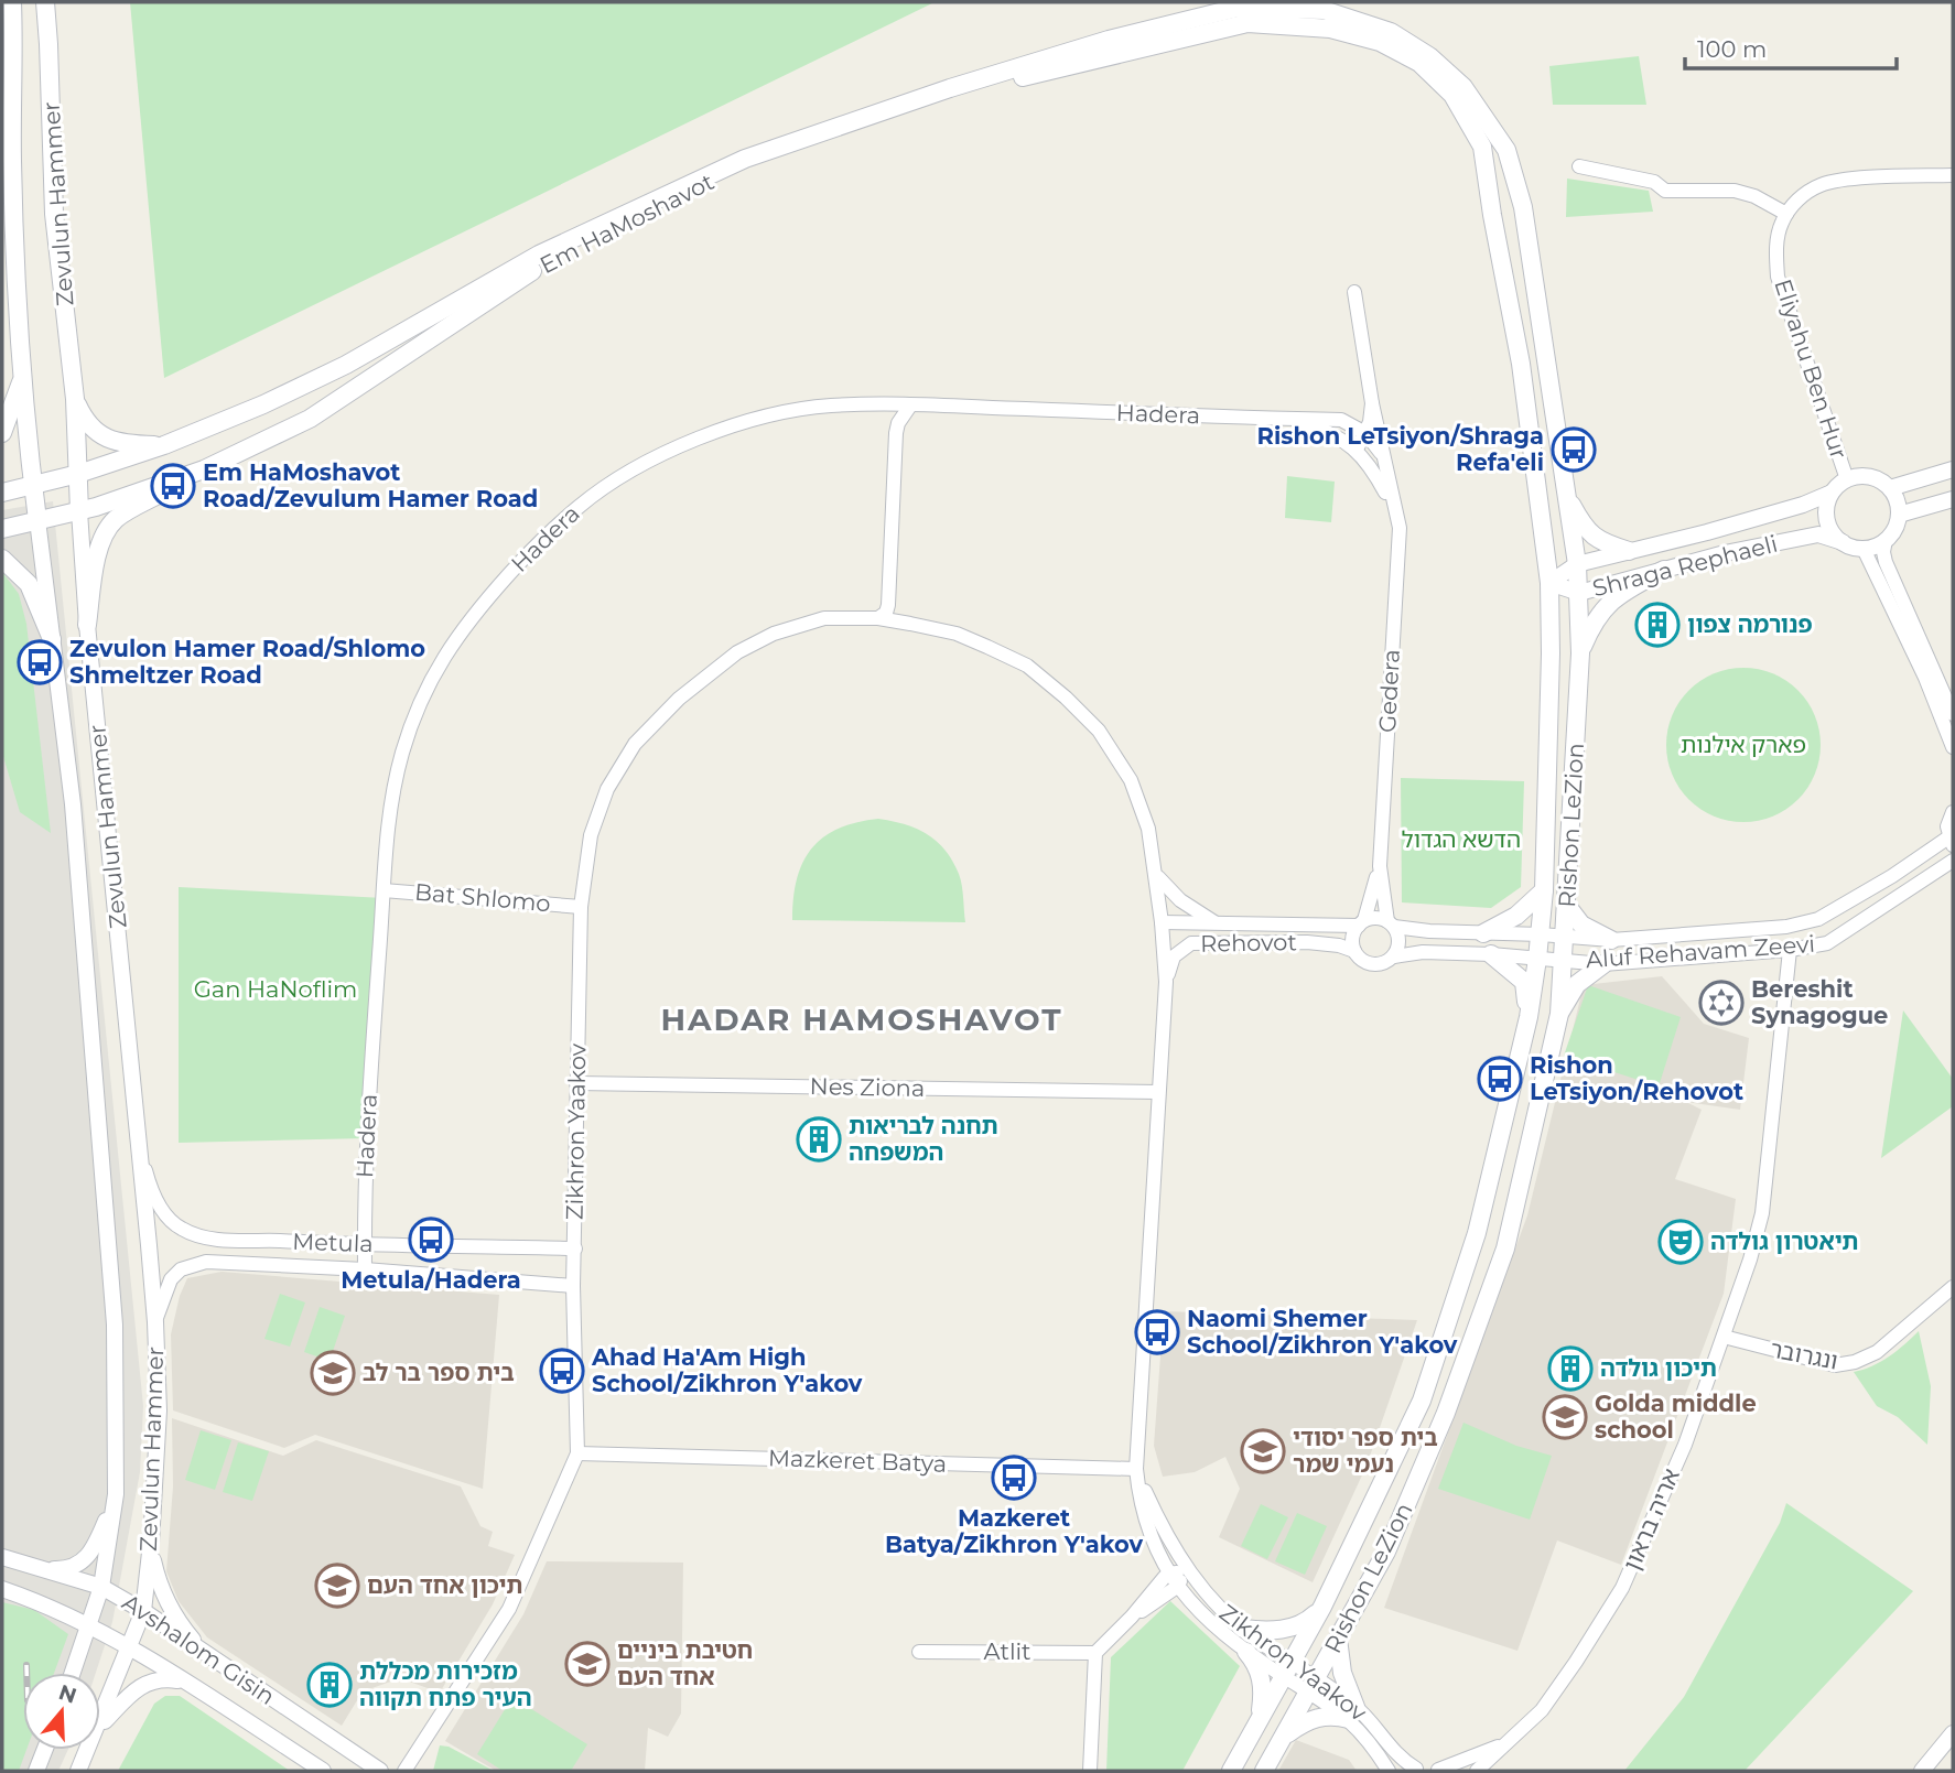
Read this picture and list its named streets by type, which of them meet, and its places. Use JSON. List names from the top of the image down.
{
  "streets": {
    "main road": ["Zevulun Hammer", "Em HaMoshavot", "Rishon LeZion"],
    "street": [
      "Eliyahu Ben Hur",
      "Hadera",
      "Shraga Rephaeli",
      "Gedera",
      "Bat Shlomo",
      "Rehovot",
      "Aluf Rehavam Zeevi",
      "Nes Ziona",
      "Zikhron Yaakov",
      "Metula",
      "ונגרובר",
      "Mazkeret Batya",
      "אריה בראון",
      "Avshalom Gisin",
      "Atlit"
    ]
  },
  "crossings": [
    ["Zevulun Hammer", "Em HaMoshavot"],
    ["Zevulun Hammer", "Metula"],
    ["Zevulun Hammer", "Avshalom Gisin"],
    ["Em HaMoshavot", "Rishon LeZion"],
    ["Eliyahu Ben Hur", "Shraga Rephaeli"],
    ["Hadera", "Gedera"],
    ["Hadera", "Bat Shlomo"],
    ["Hadera", "Metula"],
    ["Shraga Rephaeli", "Rishon LeZion"],
    ["Gedera", "Rehovot"],
    ["Rishon LeZion", "Aluf Rehavam Zeevi"],
    ["Rishon LeZion", "Zikhron Yaakov"],
    ["Bat Shlomo", "Zikhron Yaakov"],
    ["Rehovot", "Zikhron Yaakov"],
    ["Aluf Rehavam Zeevi", "אריה בראון"],
    ["Nes Ziona", "Zikhron Yaakov"],
    ["Zikhron Yaakov", "Metula"],
    ["Zikhron Yaakov", "Mazkeret Batya"],
    ["Zikhron Yaakov", "אריה בראון"],
    ["ונגרובר", "אריה בראון"]
  ],
  "districts": ["HADAR HAMOSHAVOT"],
  "parks": ["פארק אילנות", "הדשא הגדול", "Gan HaNoflim"],
  "places": {
    "bus stop": [
      "Rishon LeTsiyon/Shraga Refa'eli",
      "Em HaMoshavot Road/Zevulum Hamer Road",
      "Zevulon Hamer Road/Shlomo Shmeltzer Road",
      "Rishon LeTsiyon/Rehovot",
      "Metula/Hadera",
      "Naomi Shemer School/Zikhron Y'akov",
      "Ahad Ha'Am High School/Zikhron Y'akov",
      "Mazkeret Batya/Zikhron Y'akov"
    ],
    "building": [
      "פנורמה צפון",
      "תחנה לבריאות המשפחה",
      "תיכון גולדה",
      "מזכירות מכללת העיר פתח תקווה"
    ],
    "synagogue": ["Bereshit Synagogue"],
    "theatre": ["תיאטרון גולדה"],
    "school or university": [
      "בית ספר בר לב",
      "Golda middle school",
      "בית ספר יסודי נעמי שמר",
      "תיכון אחד העם",
      "חטיבת ביניים אחד העם"
    ]
  },
  "scale_bar": "100 m",
  "north": "top"
}
